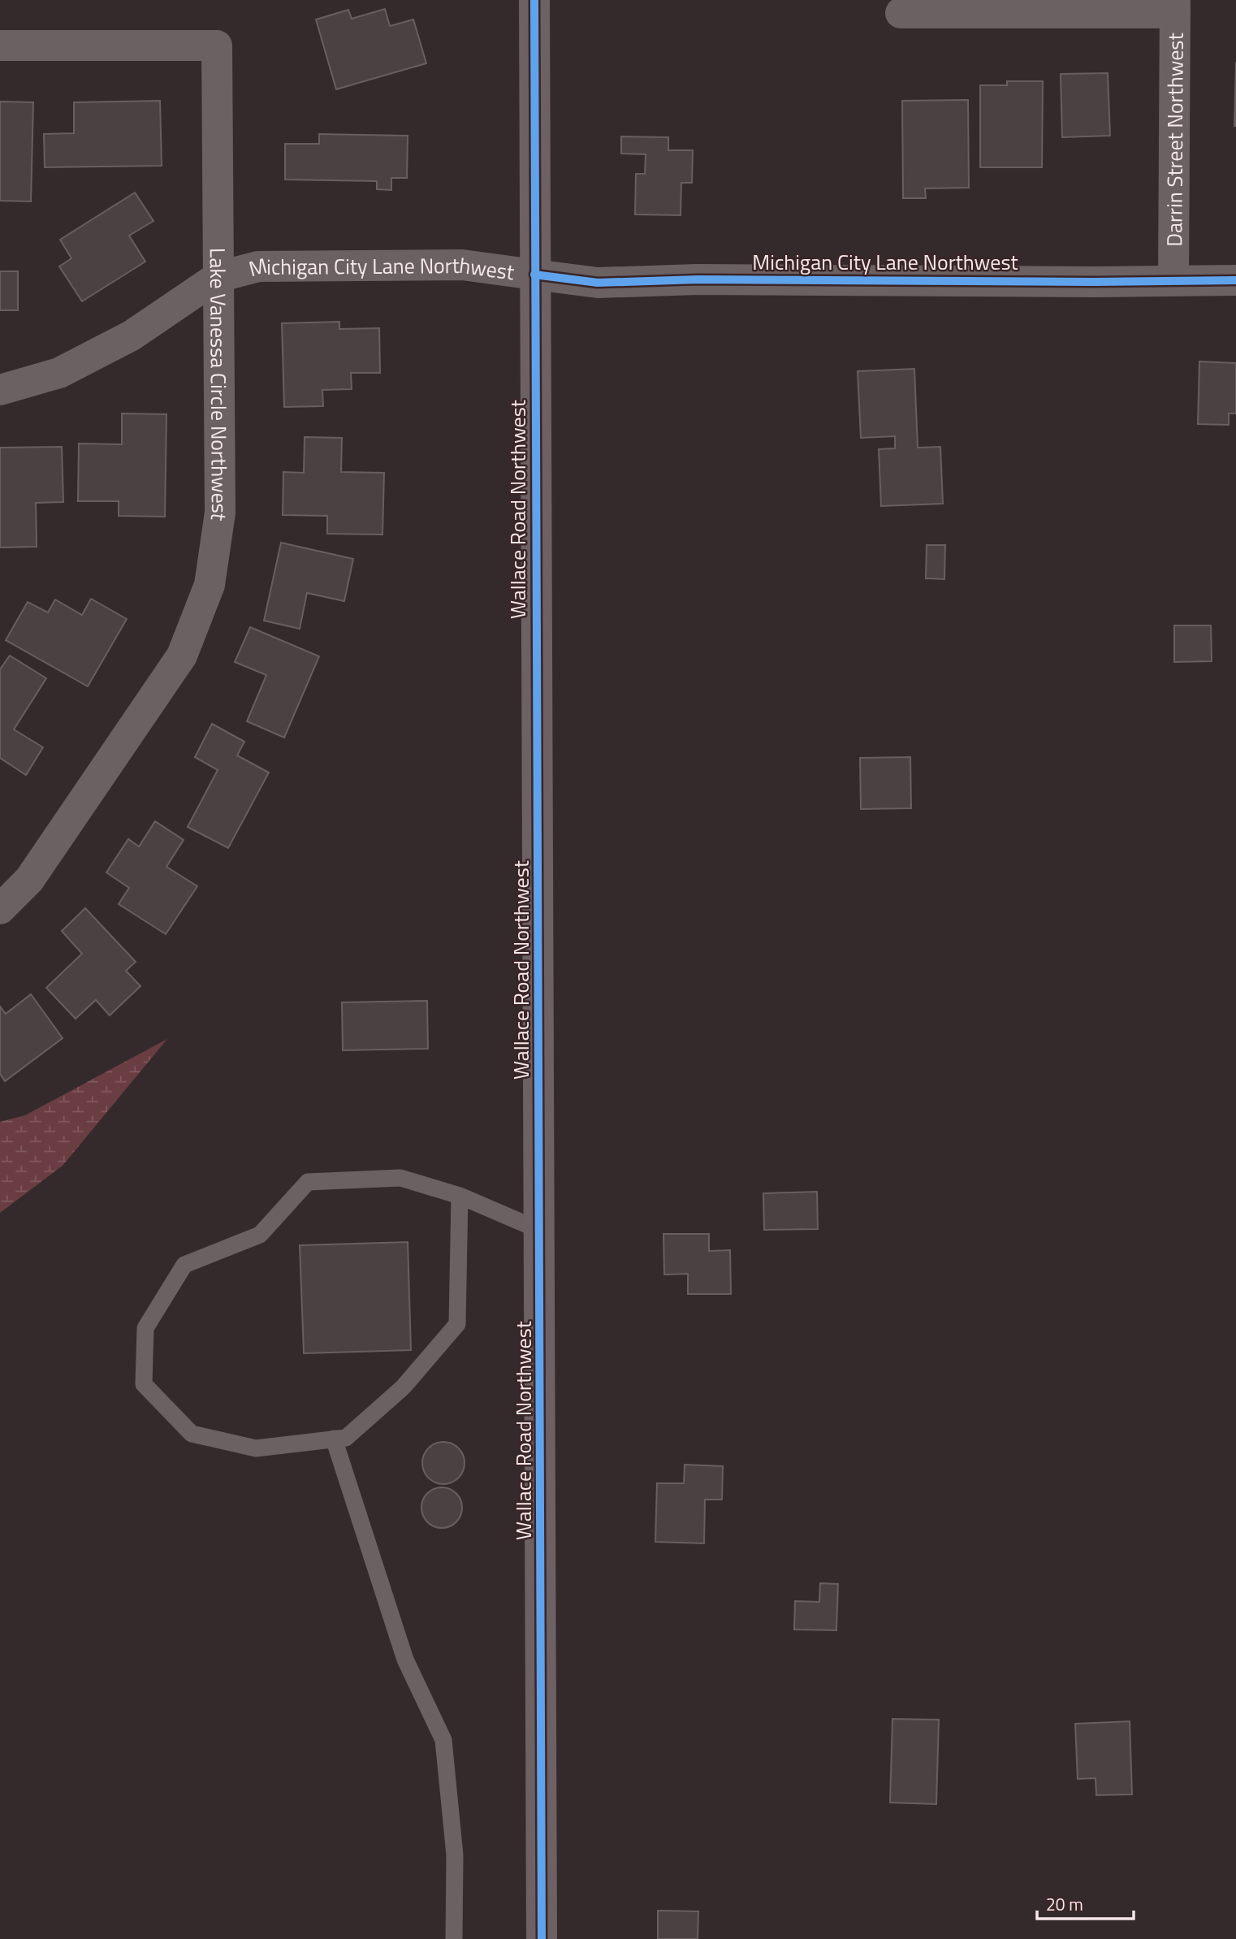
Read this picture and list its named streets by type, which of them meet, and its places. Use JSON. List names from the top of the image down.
{
  "streets": {
    "main road": ["Wallace Road Northwest"],
    "street": ["Darrin Street Northwest", "Michigan City Lane Northwest", "Lake Vanessa Circle Northwest"]
  },
  "crossings": [
    ["Darrin Street Northwest", "Michigan City Lane Northwest"],
    ["Michigan City Lane Northwest", "Lake Vanessa Circle Northwest"],
    ["Michigan City Lane Northwest", "Wallace Road Northwest"]
  ],
  "scale_bar": "20 m"
}
